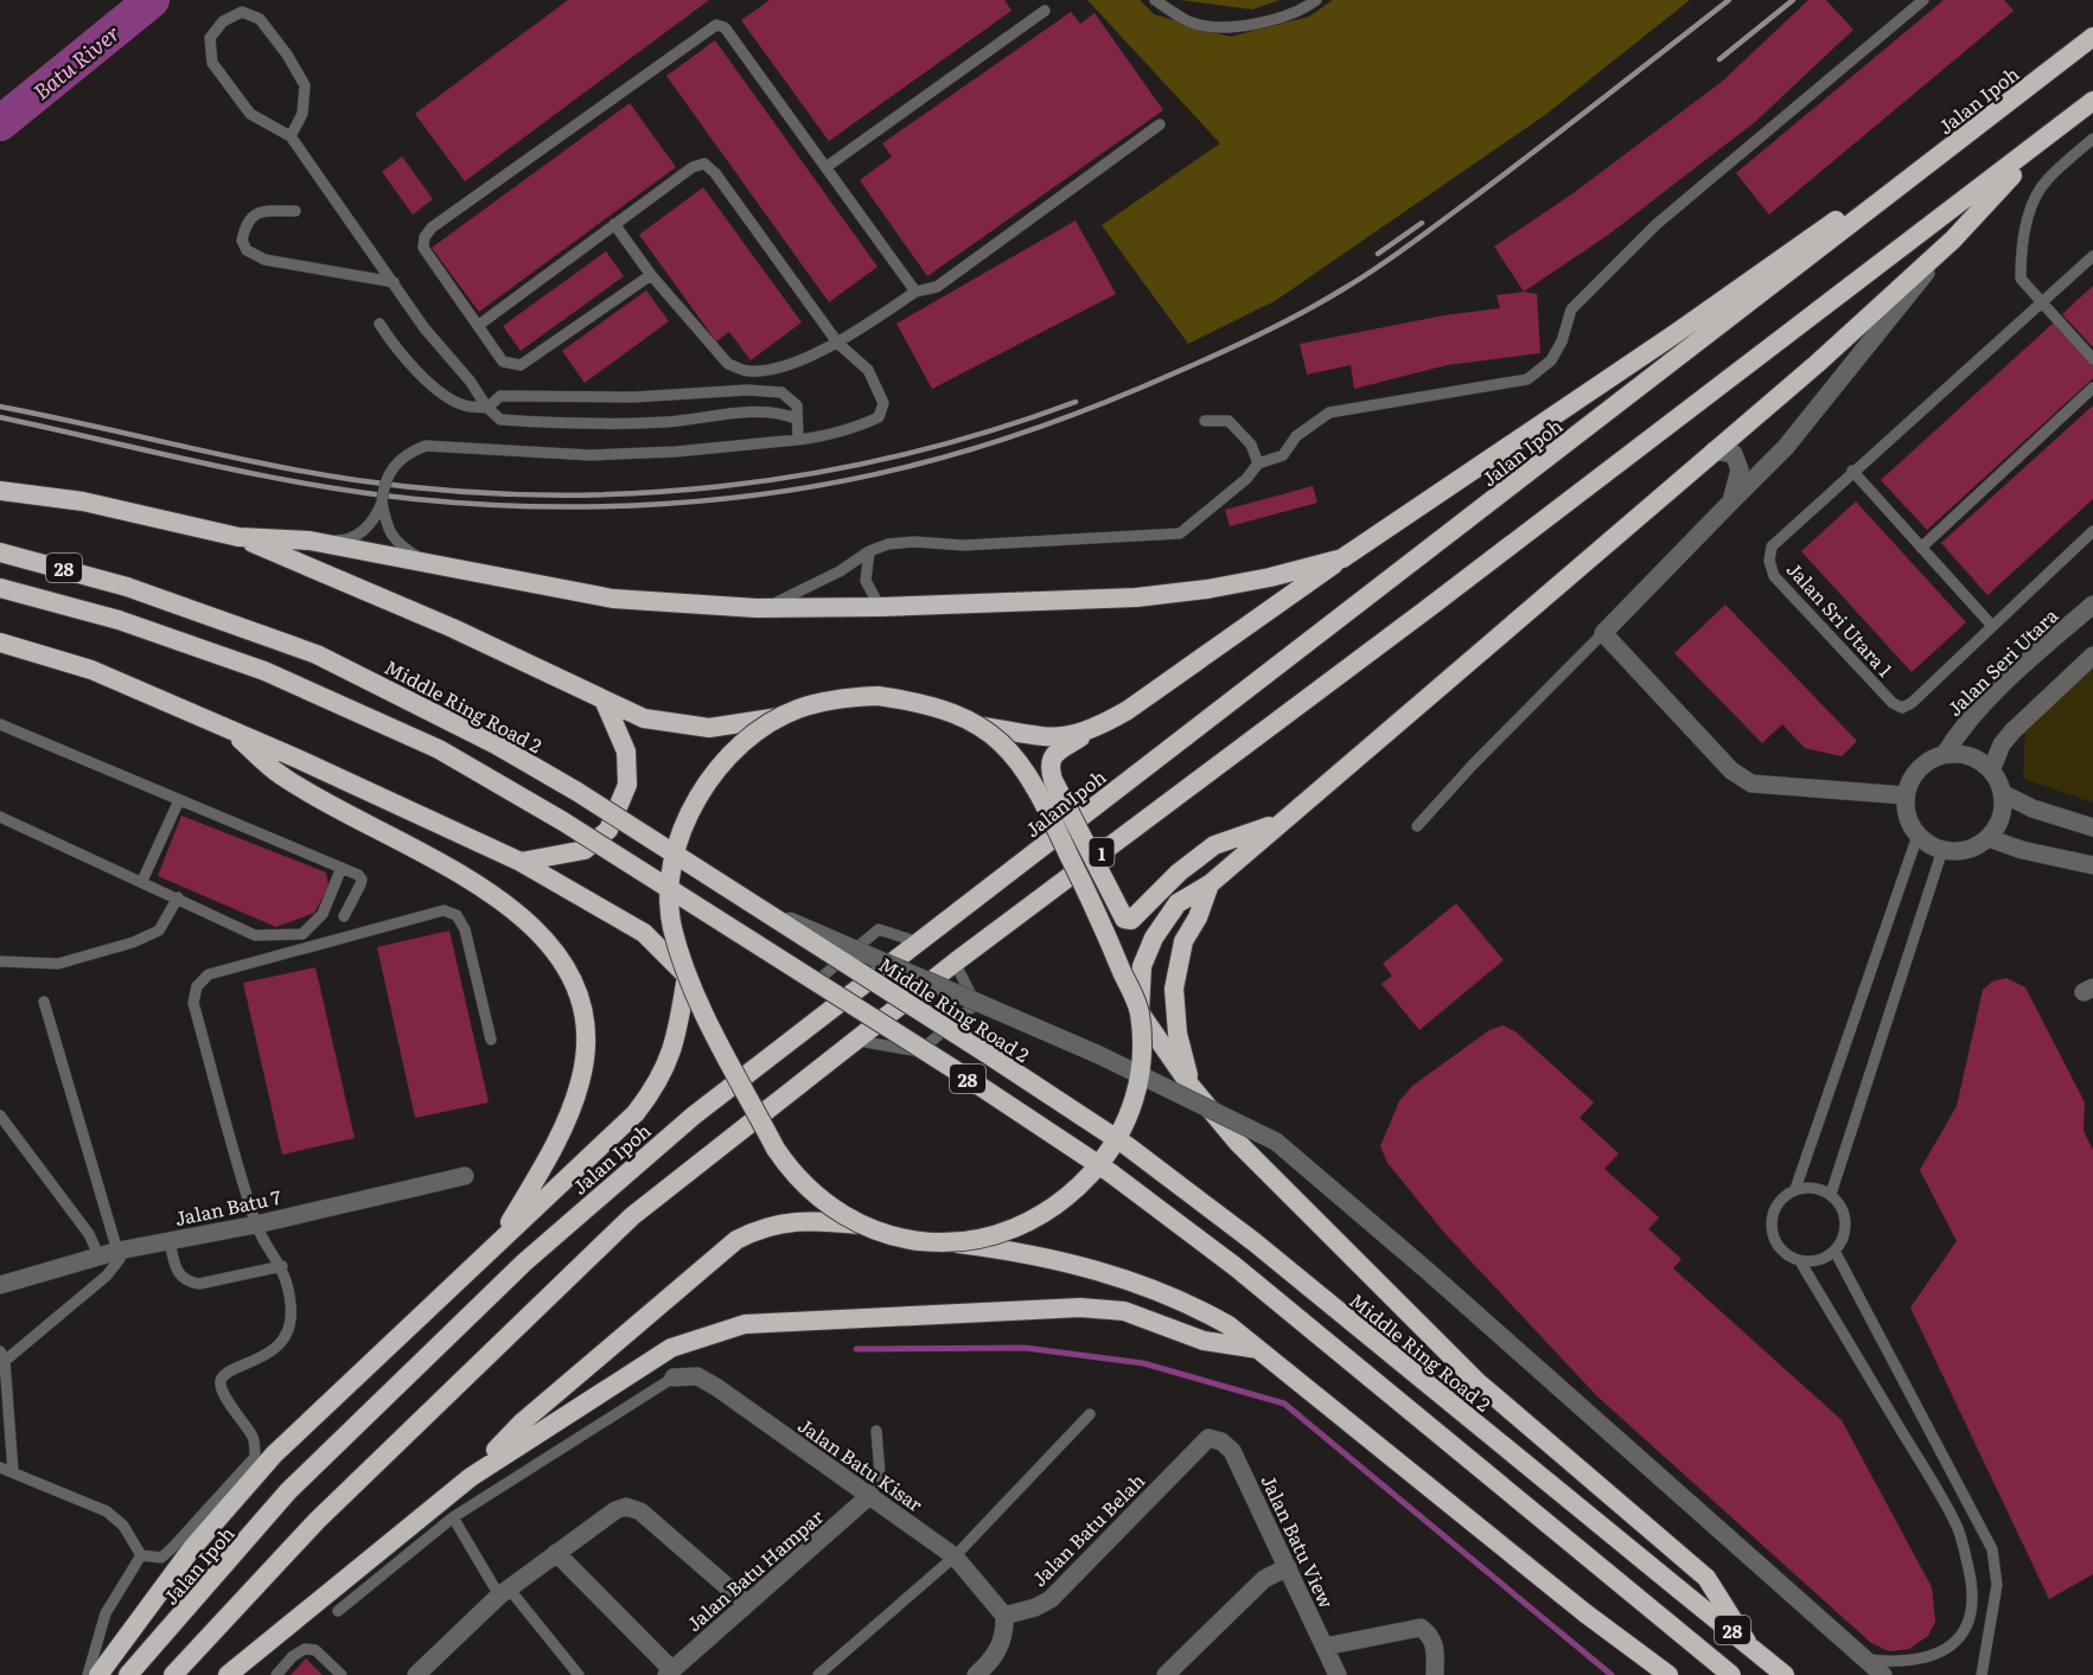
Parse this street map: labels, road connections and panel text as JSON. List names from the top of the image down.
{
  "streets": {
    "highway": [
      "Jalan Ipoh",
      "28",
      "Middle Ring Road 2",
      "1"
    ],
    "street": [
      "Jalan Seri Utara",
      "Jalan Batu 7",
      "Jalan Batu Kisar",
      "Jalan Batu Belah",
      "Jalan Batu View",
      "Jalan Batu Hampar"
    ],
    "lane": ["Jalan Sri Utara 1"]
  },
  "crossings": [
    ["Jalan Batu Kisar", "Jalan Batu Belah"],
    ["Jalan Batu Kisar", "Jalan Batu Hampar"],
    ["Jalan Batu Belah", "Jalan Batu View"]
  ],
  "water": ["Batu River"]
}
